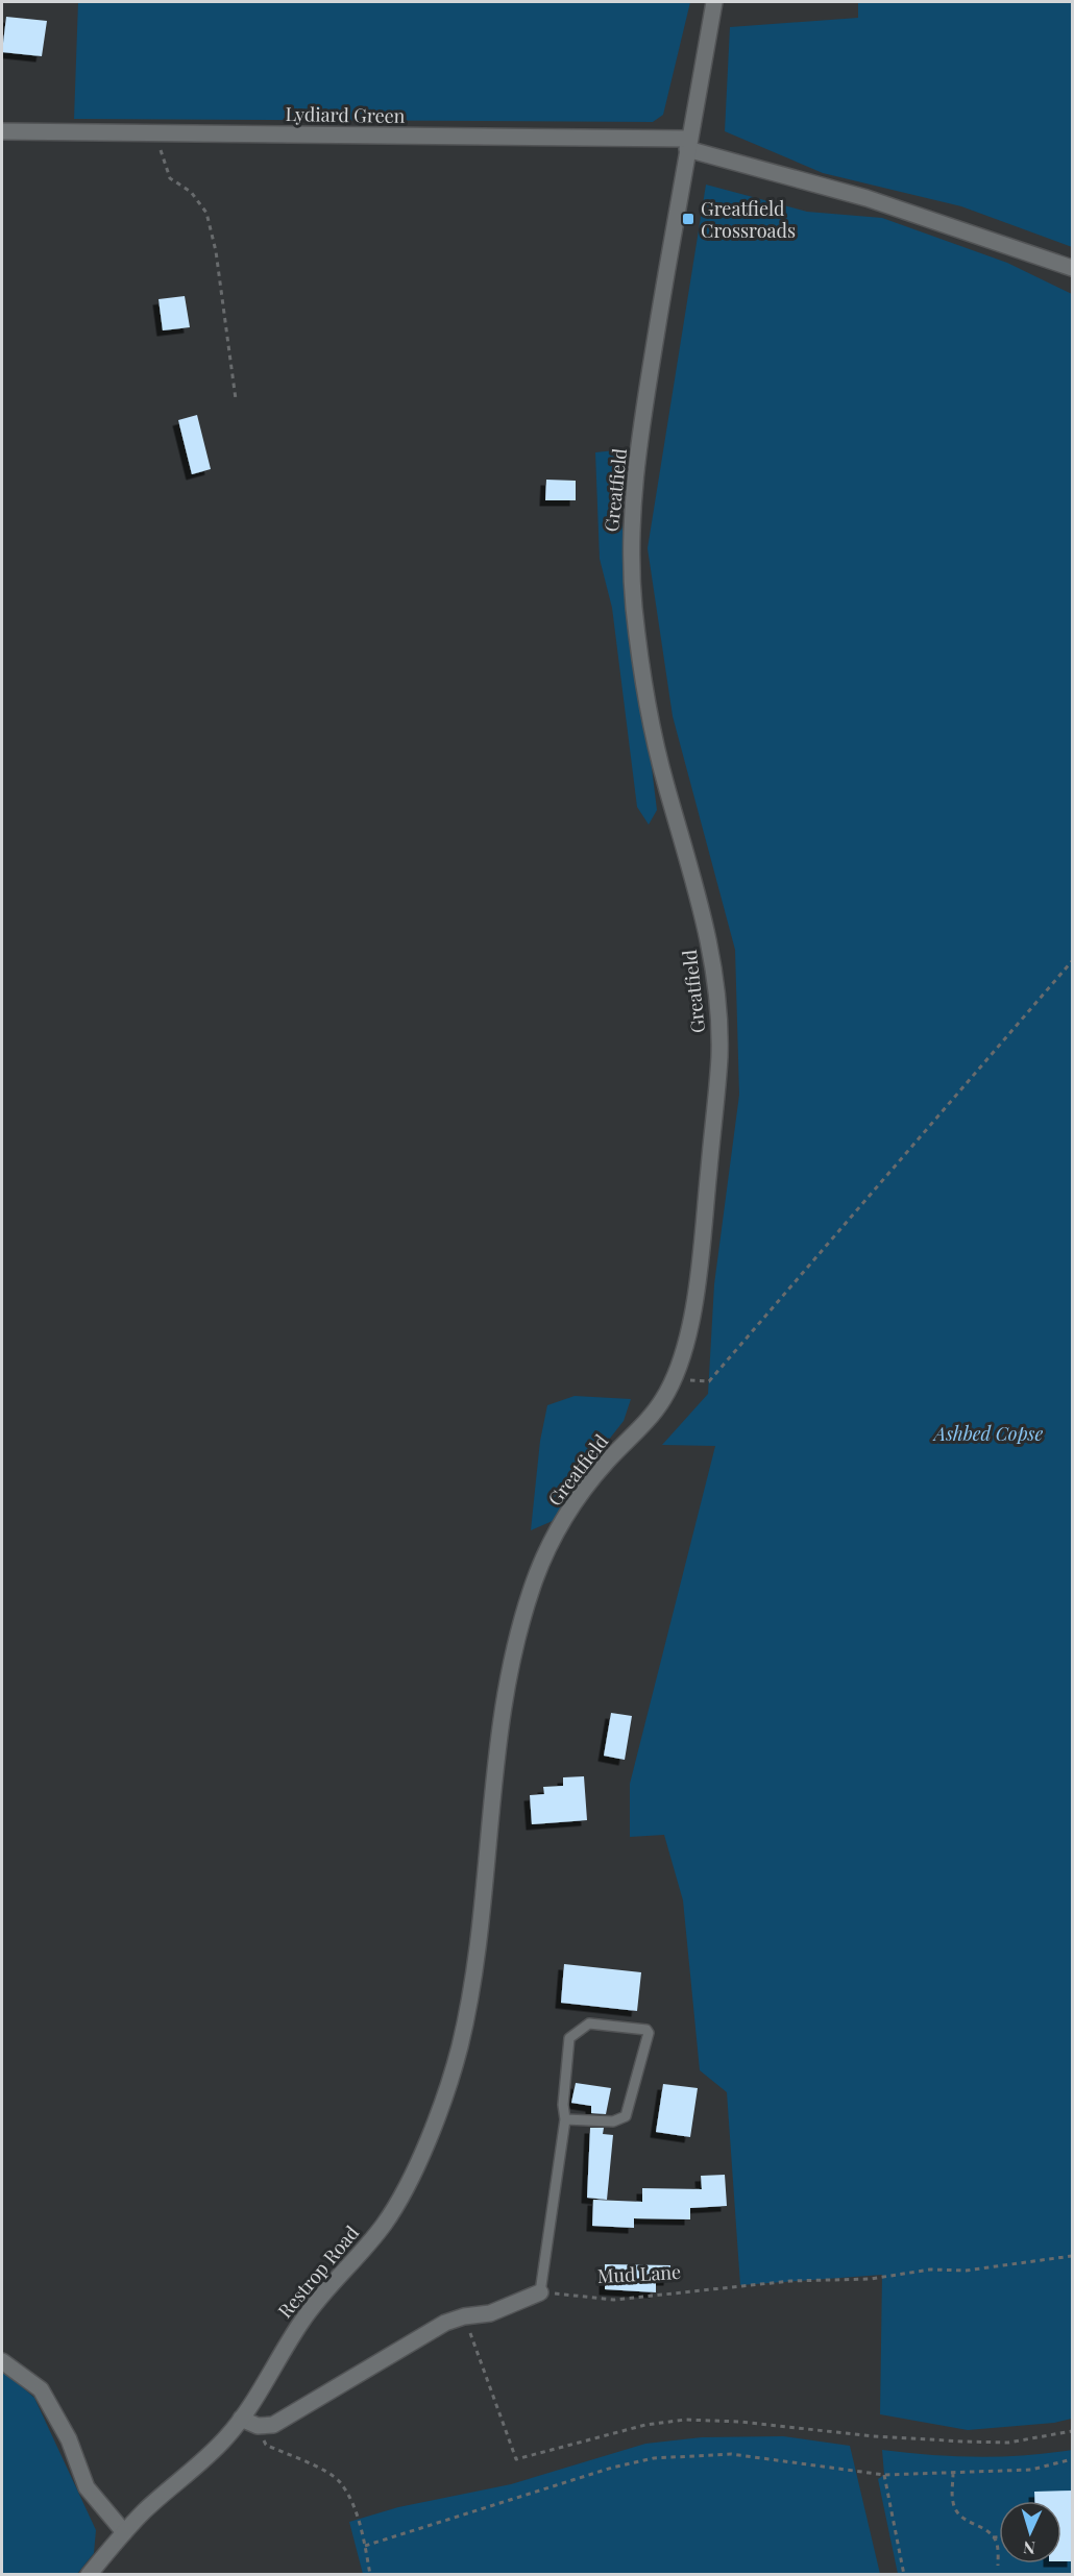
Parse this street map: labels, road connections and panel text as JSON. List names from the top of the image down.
{
  "streets": {
    "street": ["Lydiard Green", "Greatfield", "Restrop Road"],
    "path": ["Mud Lane"]
  },
  "crossings": [
    ["Lydiard Green", "Greatfield"],
    ["Greatfield", "Restrop Road"]
  ],
  "parks": ["Ashbed Copse"],
  "places": {
    "transit": ["Greatfield Crossroads"]
  },
  "north": "bottom"
}
